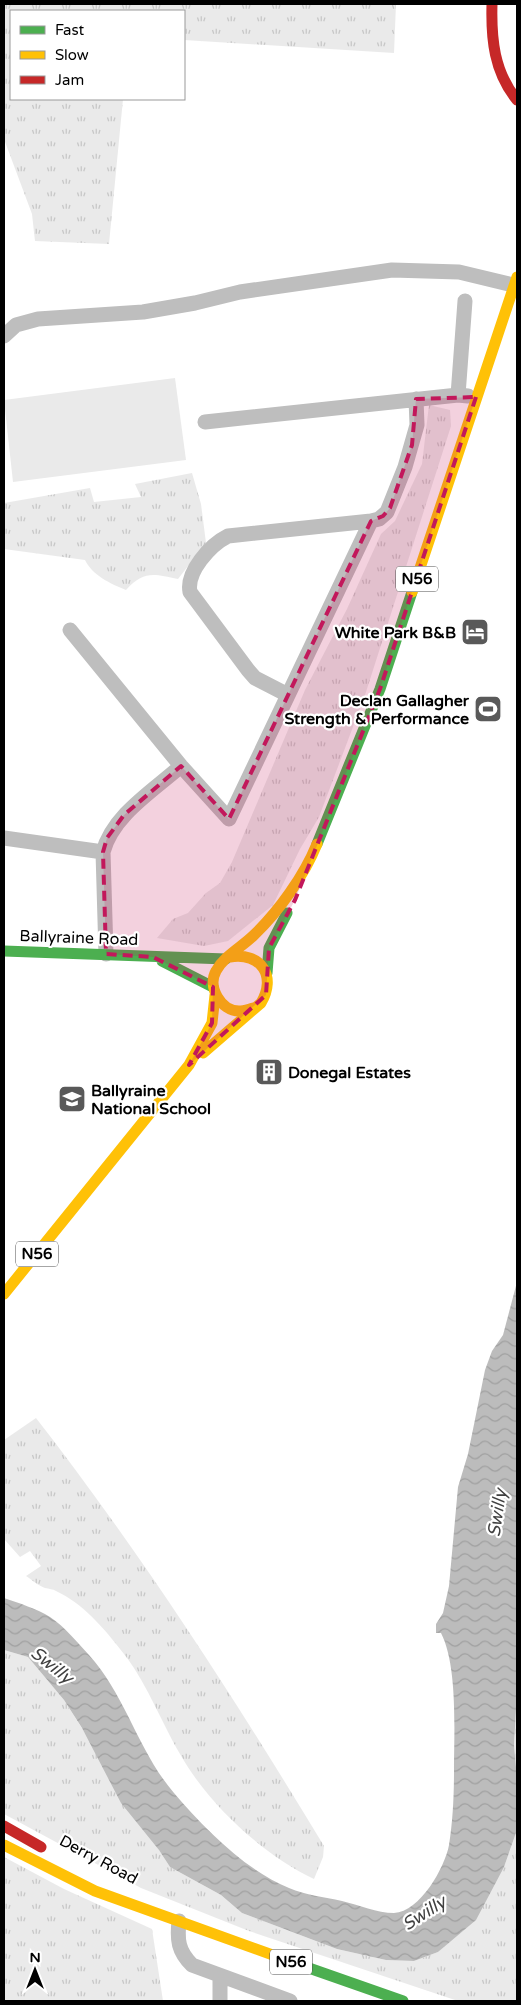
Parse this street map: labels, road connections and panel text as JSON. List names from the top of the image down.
{
  "streets": {
    "main road": ["N56", "Ballyraine Road", "Derry Road"]
  },
  "crossings": [
    ["N56", "Ballyraine Road"]
  ],
  "water": ["Swilly"],
  "places": {
    "hotel": ["White Park B&B"],
    "sports": ["Declan Gallagher Strength & Performance"],
    "building": ["Donegal Estates"],
    "school or university": ["Ballyraine National School"]
  },
  "legend": ["Fast", "Slow", "Jam"],
  "north": "top"
}
